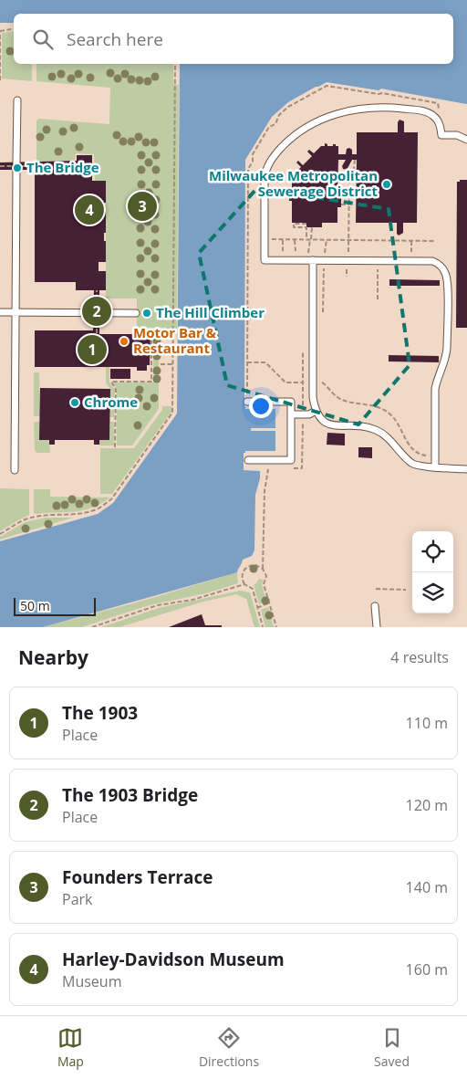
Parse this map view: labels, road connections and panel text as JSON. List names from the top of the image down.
{
  "places": [
    "The Bridge",
    "Milwaukee Metropolitan Sewerage District",
    "The Hill Climber",
    "Motor Bar & Restaurant",
    "Chrome"
  ],
  "scale_bar": "50 m",
  "page": {
    "search": "Search here",
    "pins": [
      "3",
      "4",
      "2",
      "1"
    ],
    "scale": "50 m",
    "heading": ["Nearby", "4 results"],
    "list": [
      {
        "mark": "1",
        "name": "The 1903",
        "note": "Place",
        "value": "110 m"
      },
      {
        "mark": "2",
        "name": "The 1903 Bridge",
        "note": "Place",
        "value": "120 m"
      },
      {
        "mark": "3",
        "name": "Founders Terrace",
        "note": "Park",
        "value": "140 m"
      },
      {
        "mark": "4",
        "name": "Harley-Davidson Museum",
        "note": "Museum",
        "value": "160 m"
      }
    ],
    "nav": ["Map", "Directions", "Saved"]
  }
}
